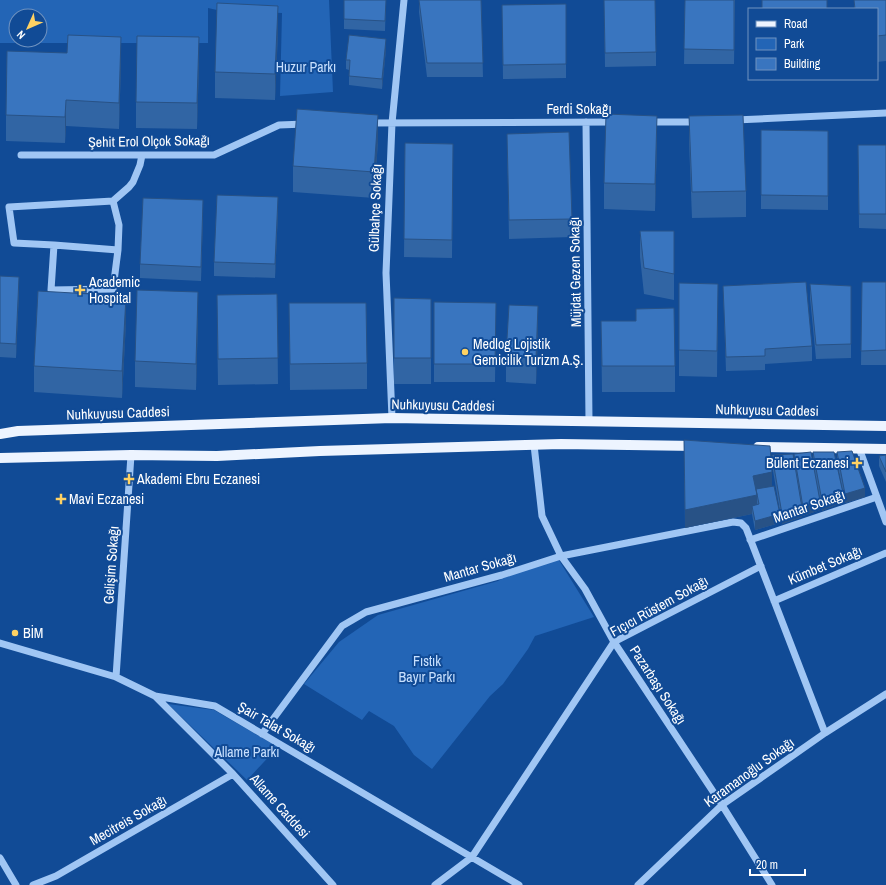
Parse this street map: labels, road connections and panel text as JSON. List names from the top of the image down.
{
  "streets": {
    "main road": ["Nuhkuyusu Caddesi"],
    "street": [
      "Ferdi Sokağı",
      "Şehit Erol Olçok Sokağı",
      "Gülbahçe Sokağı",
      "Müjdat Gezen Sokağı",
      "Mantar Sokağı",
      "Gelişim Sokağı",
      "Kümbet Sokağı",
      "Fıçıcı Rüstem Sokağı",
      "Pazarbaşı Sokağı",
      "Şair Talat Sokağı",
      "Karamanoğlu Sokağı",
      "Allame Caddesi",
      "Mecitreis Sokağı"
    ]
  },
  "crossings": [
    ["Ferdi Sokağı", "Gülbahçe Sokağı"],
    ["Ferdi Sokağı", "Müjdat Gezen Sokağı"],
    ["Gülbahçe Sokağı", "Nuhkuyusu Caddesi"],
    ["Müjdat Gezen Sokağı", "Nuhkuyusu Caddesi"],
    ["Mantar Sokağı", "Fıçıcı Rüstem Sokağı"],
    ["Mantar Sokağı", "Pazarbaşı Sokağı"],
    ["Mantar Sokağı", "Şair Talat Sokağı"],
    ["Gelişim Sokağı", "Şair Talat Sokağı"],
    ["Fıçıcı Rüstem Sokağı", "Pazarbaşı Sokağı"],
    ["Fıçıcı Rüstem Sokağı", "Şair Talat Sokağı"],
    ["Pazarbaşı Sokağı", "Karamanoğlu Sokağı"],
    ["Şair Talat Sokağı", "Allame Caddesi"],
    ["Allame Caddesi", "Mecitreis Sokağı"]
  ],
  "parks": ["Huzur Parkı", "Fıstık Bayır Parkı", "Allame Parkı"],
  "places": {
    "health": [
      "Academic Hospital",
      "Bülent Eczanesi",
      "Akademi Ebru Eczanesi",
      "Mavi Eczanesi"
    ],
    "other": ["Medlog Lojistik Gemicilik Turizm A.Ş.", "BİM"]
  },
  "legend": ["Road", "Park", "Building"],
  "scale_bar": "20 m",
  "north": "bottom left"
}
